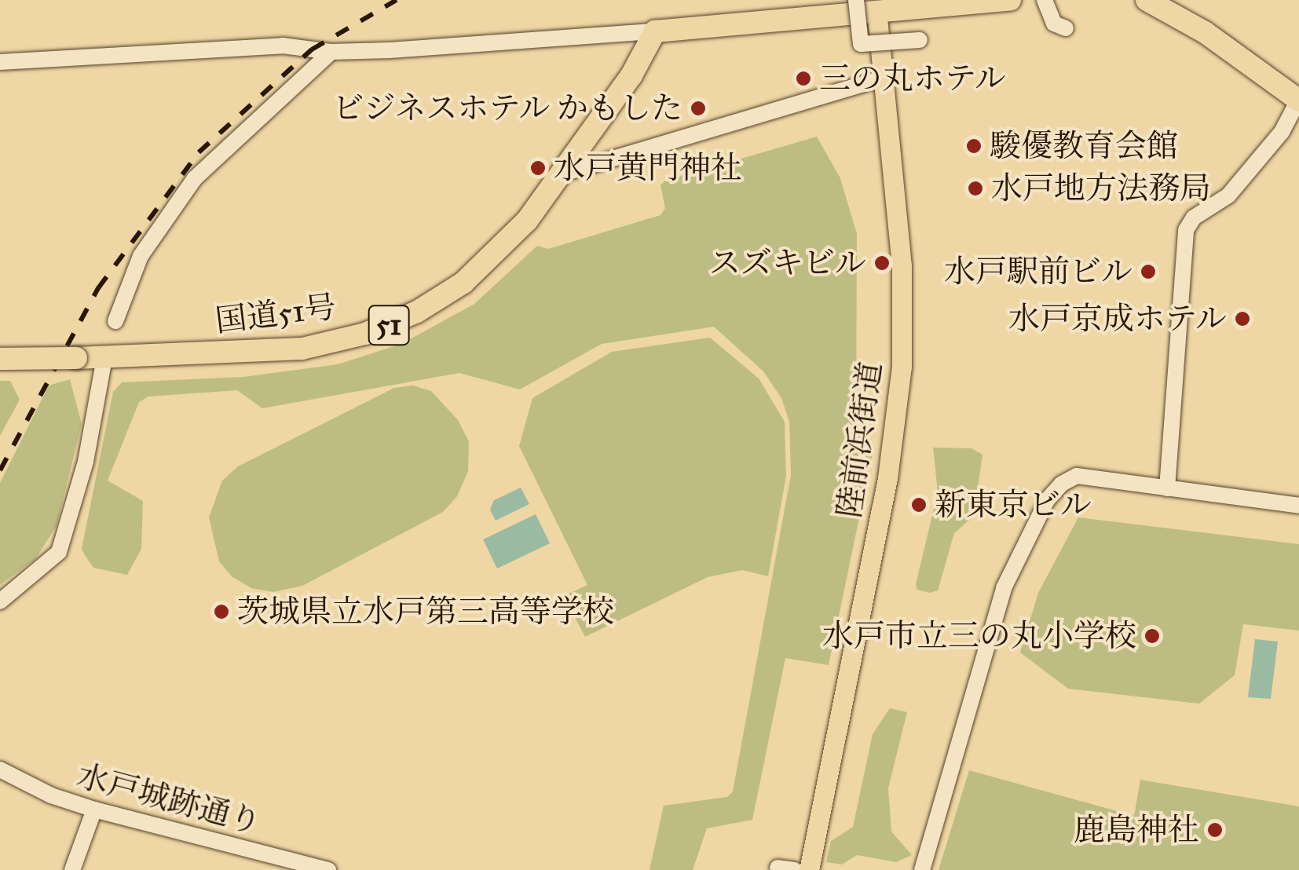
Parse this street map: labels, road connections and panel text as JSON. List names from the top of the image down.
{
  "streets": {
    "highway": ["国道51号", "51"],
    "main road": ["陸前浜街道"],
    "street": ["水戸城跡通り"]
  },
  "places": [
    "三の丸ホテル",
    "ビジネスホテル かもした",
    "駿優教育会館",
    "水戸黄門神社",
    "水戸地方法務局",
    "スズキビル",
    "水戸駅前ビル",
    "水戸京成ホテル",
    "新東京ビル",
    "茨城県立水戸第三高等学校",
    "水戸市立三の丸小学校",
    "鹿島神社"
  ]
}
